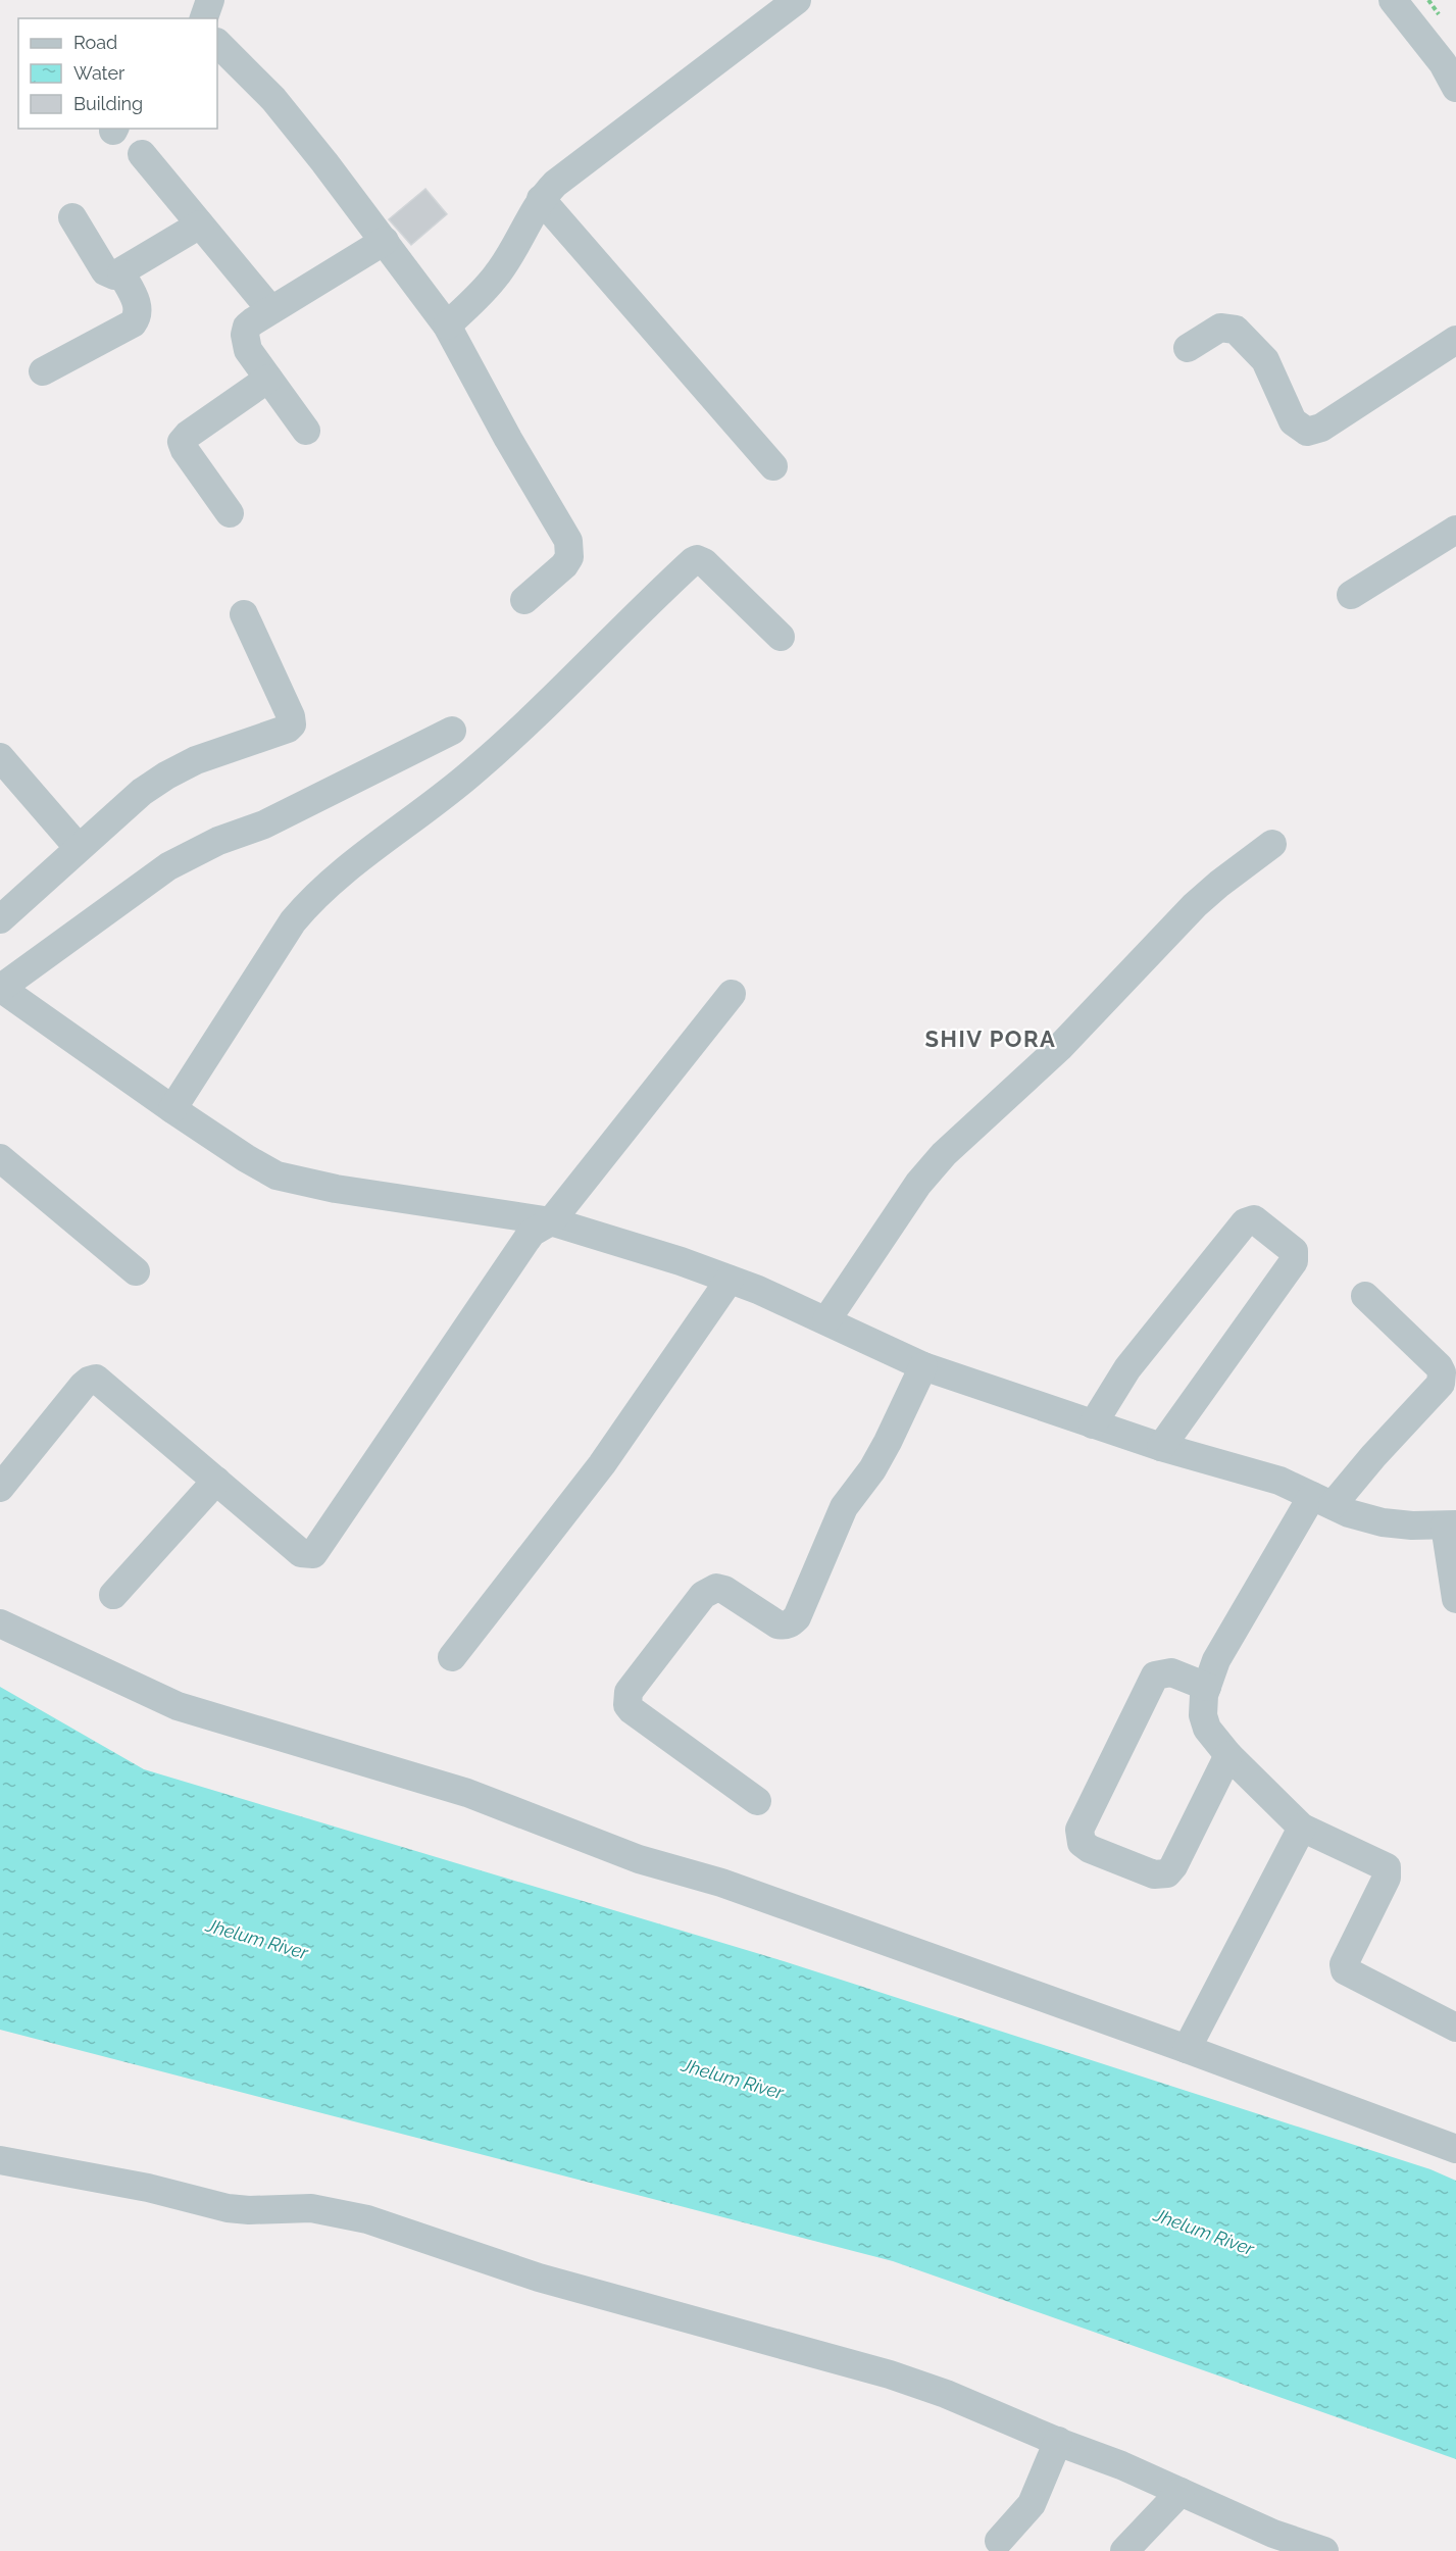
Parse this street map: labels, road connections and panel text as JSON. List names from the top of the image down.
{
  "districts": ["SHIV PORA"],
  "water": ["Jhelum River"],
  "legend": ["Road", "Water", "Building"]
}
